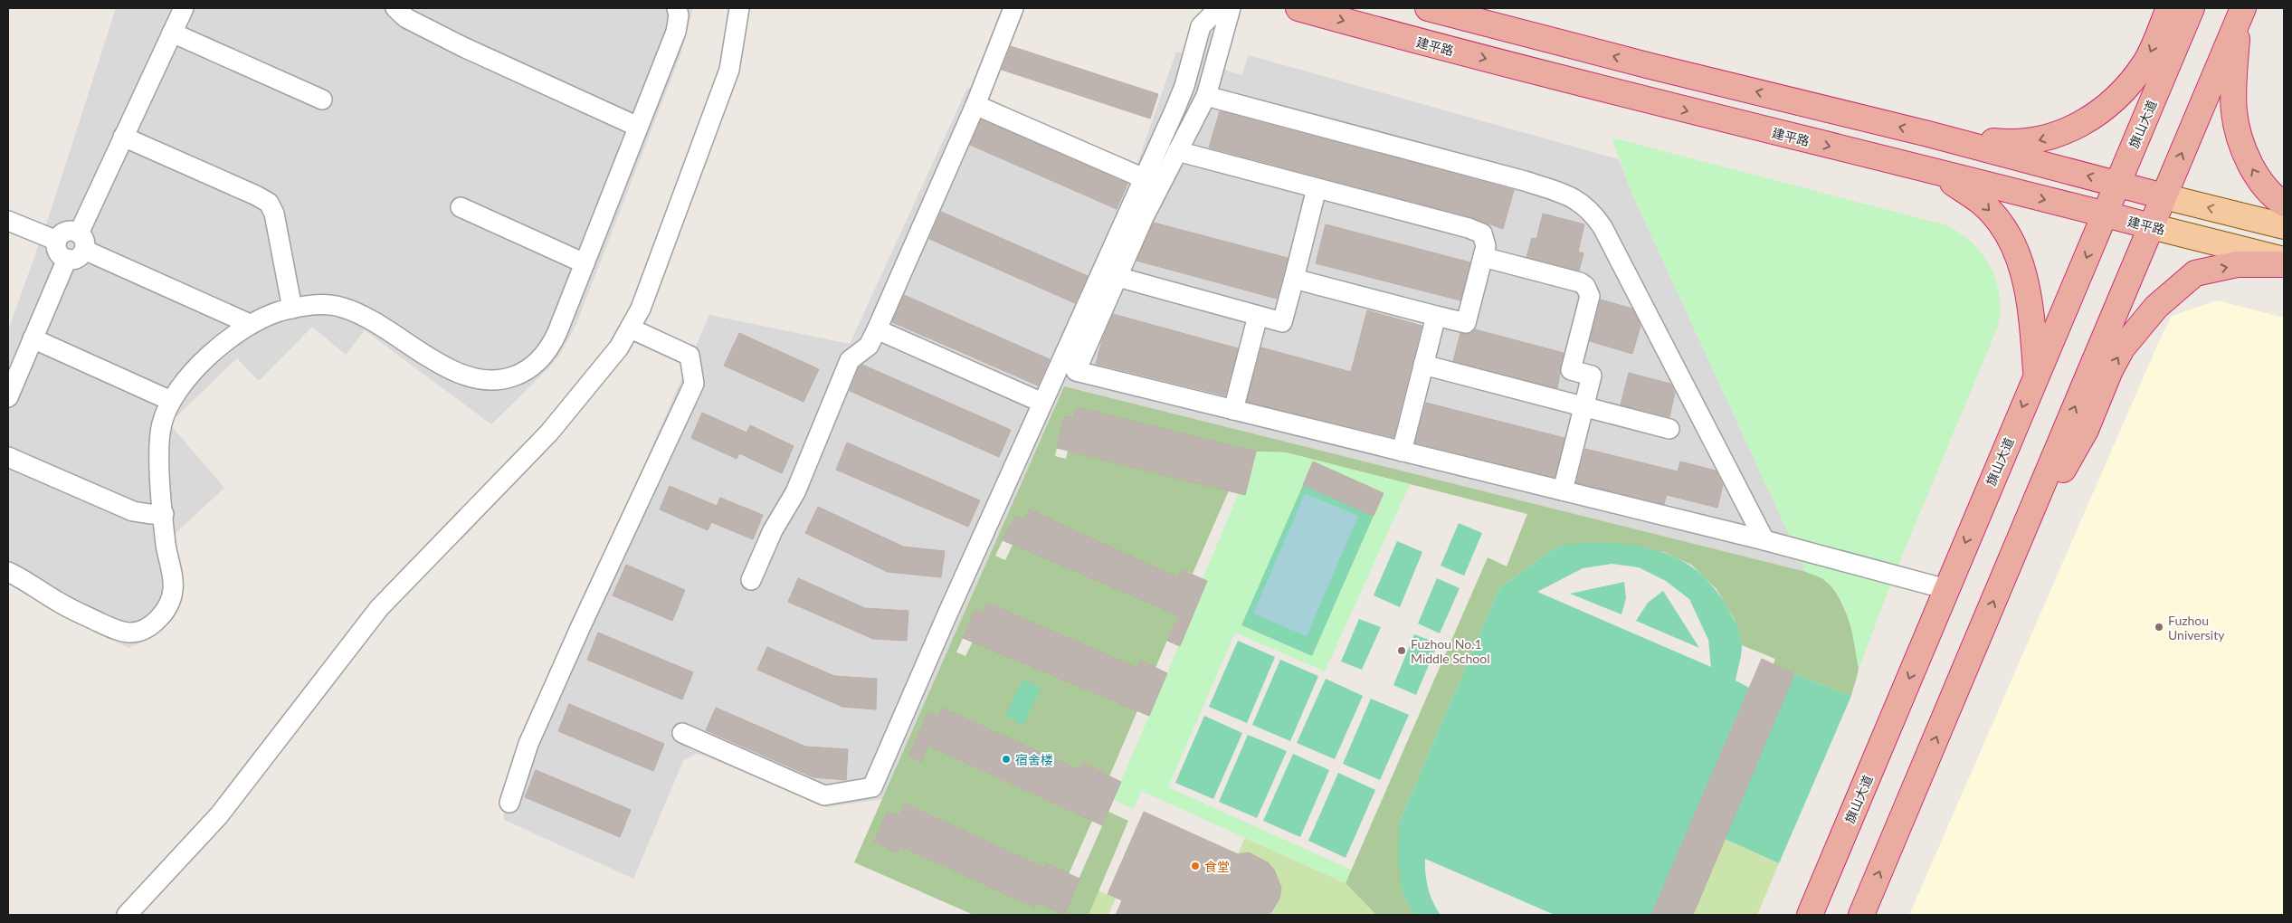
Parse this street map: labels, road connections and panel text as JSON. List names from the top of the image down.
{
  "streets": {
    "highway": ["建平路", "旗山大道"]
  },
  "crossings": [
    ["建平路", "旗山大道"]
  ],
  "places": [
    "Fuzhou University",
    "Fuzhou No.1 Middle School",
    "宿舍楼",
    "食堂"
  ]
}
